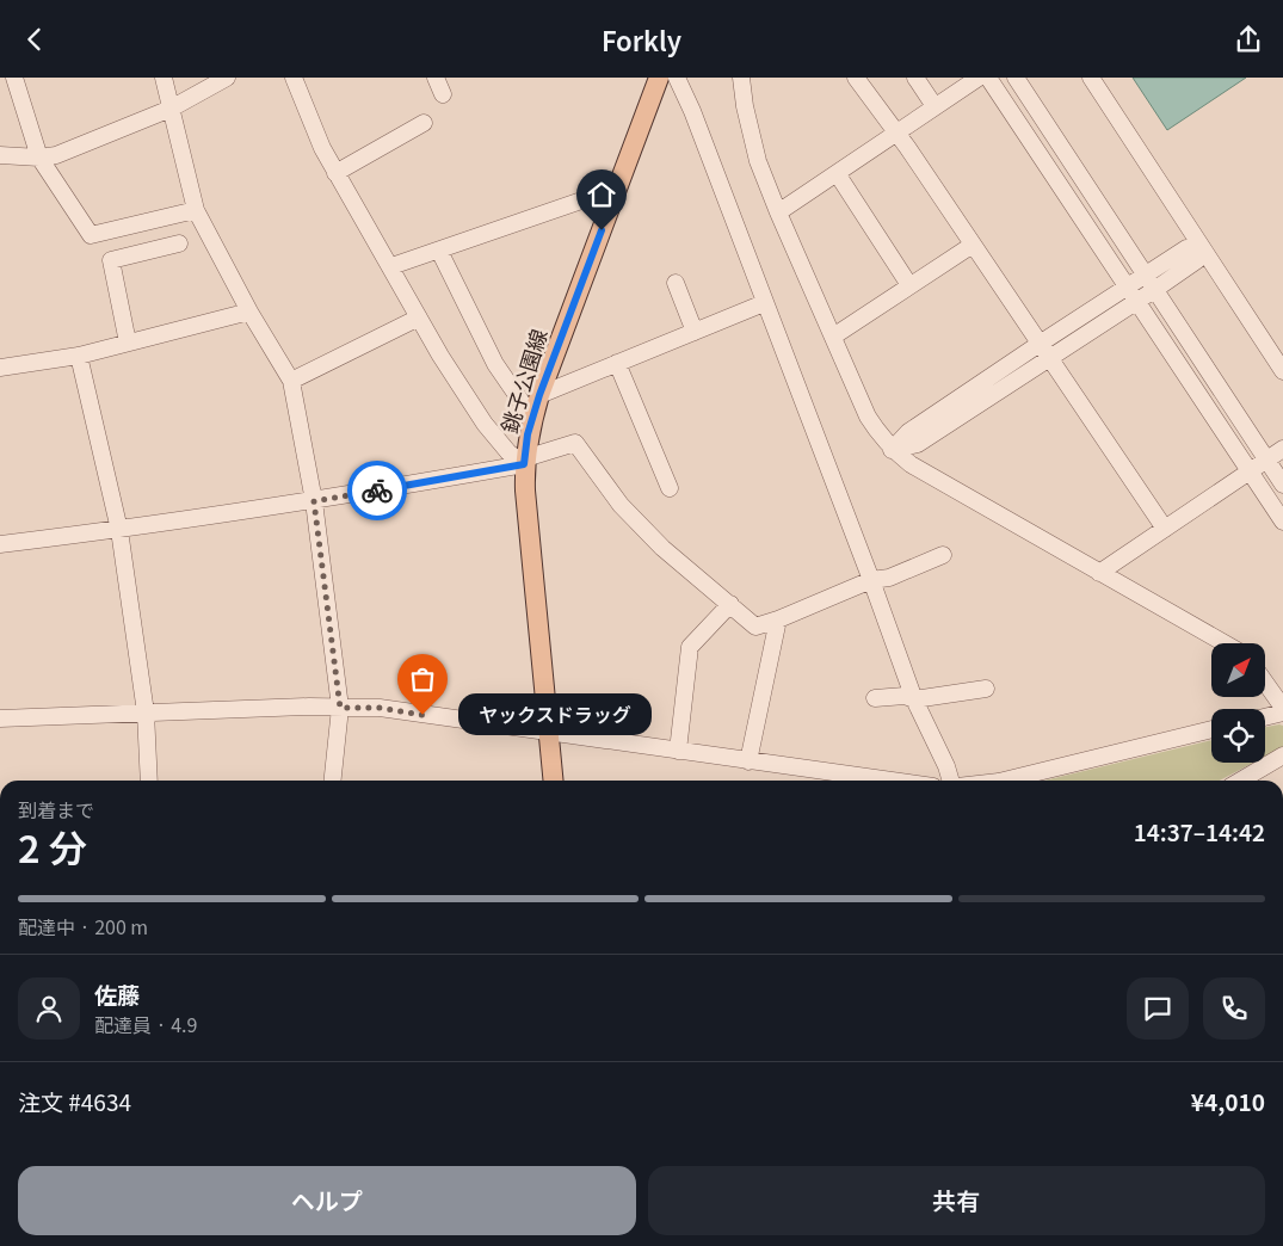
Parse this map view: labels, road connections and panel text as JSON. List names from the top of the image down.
{
  "streets": {
    "main road": ["銚子公園線"]
  },
  "places": ["ヤックスドラッグ"],
  "north": "top right",
  "page": {
    "header": "Forkly",
    "bubble": "ヤックスドラッグ",
    "heading": ["2 分", "到着まで", "14:37–14:42"],
    "panel": [
      "佐藤",
      "配達員 · 4.9",
      "注文 #4634",
      "¥4,010"
    ],
    "bar": "配達中 · 200 m",
    "buttons": ["ヘルプ", "共有"]
  }
}
